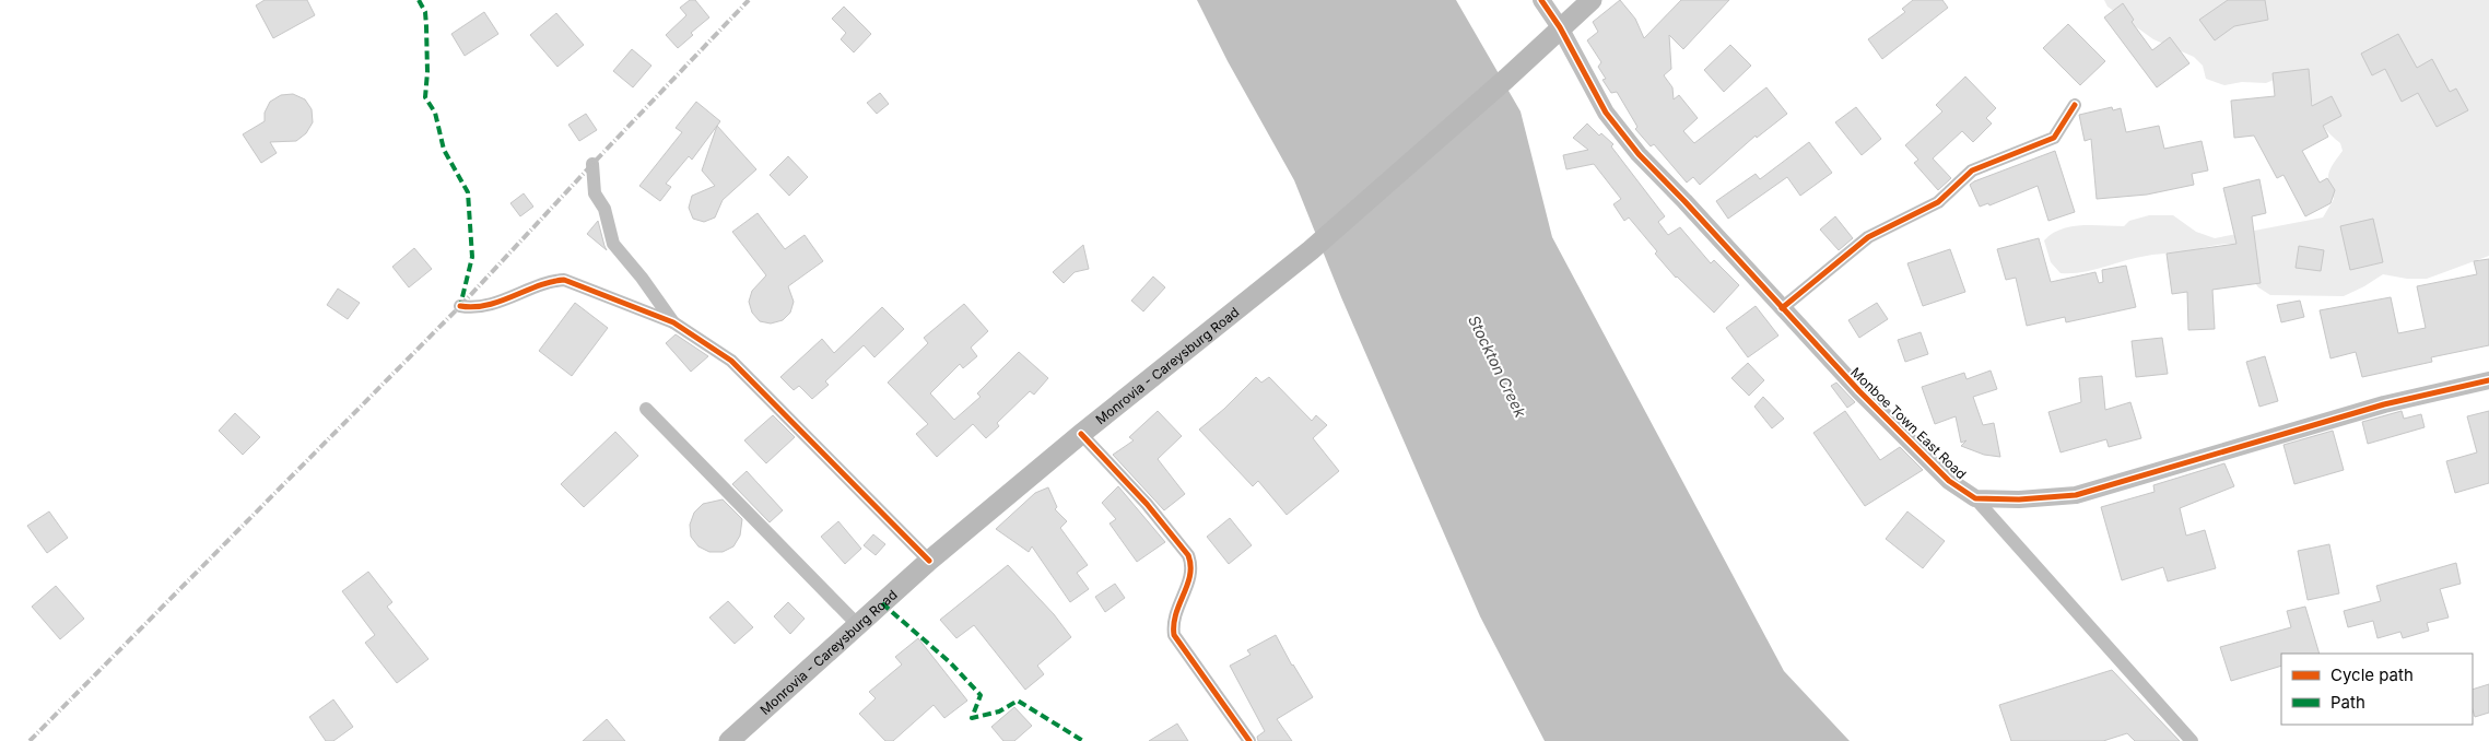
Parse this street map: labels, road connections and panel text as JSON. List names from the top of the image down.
{
  "streets": {
    "main road": ["Monrovia - Careysburg Road"],
    "street": ["Monboe Town East Road"]
  },
  "crossings": [
    ["Monrovia - Careysburg Road", "Monboe Town East Road"]
  ],
  "water": ["Stockton Creek"],
  "legend": ["Cycle path", "Path"]
}
